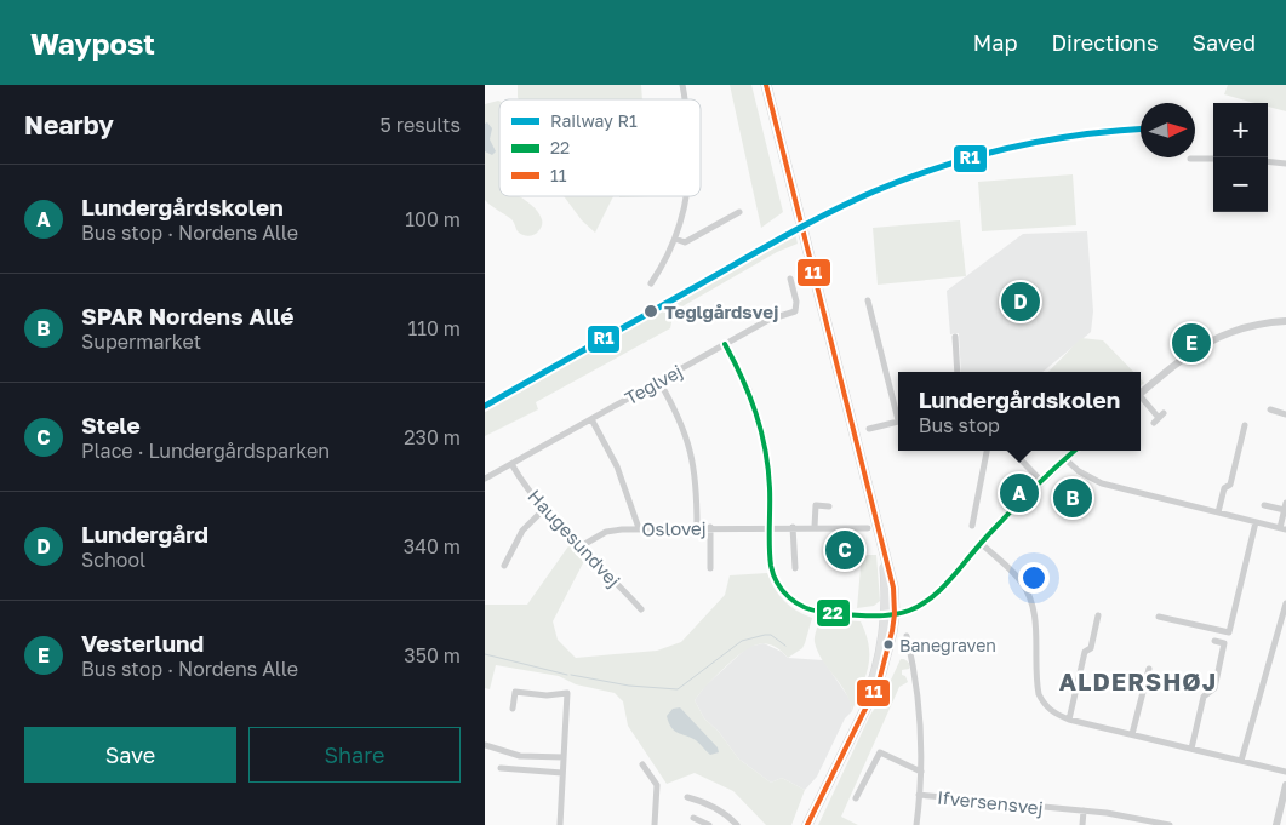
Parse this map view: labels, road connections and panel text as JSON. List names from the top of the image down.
{
  "streets": {
    "street": [
      "Teglvej",
      "Oslovej",
      "Haugesundvej",
      "Ifversensvej"
    ]
  },
  "crossings": [
    ["Teglvej", "Haugesundvej"],
    ["Oslovej", "Haugesundvej"]
  ],
  "districts": ["ALDERSHØJ"],
  "places": ["Teglgårdsvej", "Banegraven"],
  "lines": ["transit line 11", "rail line R1", "transit line 22"],
  "legend": ["Railway R1", "22", "11"],
  "north": "right",
  "page": {
    "header": "Waypost",
    "nav": ["Map", "Directions", "Saved"],
    "heading": ["Nearby", "5 results"],
    "map_buttons": ["+", "−"],
    "list": [
      {
        "mark": "A",
        "name": "Lundergårdskolen",
        "note": "Bus stop · Nordens Alle",
        "value": "100 m"
      },
      {
        "mark": "B",
        "name": "SPAR Nordens Allé",
        "note": "Supermarket",
        "value": "110 m"
      },
      {
        "mark": "C",
        "name": "Stele",
        "note": "Place · Lundergårdsparken",
        "value": "230 m"
      },
      {
        "mark": "D",
        "name": "Lundergård",
        "note": "School",
        "value": "340 m"
      },
      {
        "mark": "E",
        "name": "Vesterlund",
        "note": "Bus stop · Nordens Alle",
        "value": "350 m"
      }
    ],
    "pins": [
      "D",
      "E",
      "A",
      "B",
      "C"
    ],
    "popup": ["Lundergårdskolen", "Bus stop"],
    "buttons": ["Save", "Share"]
  }
}
